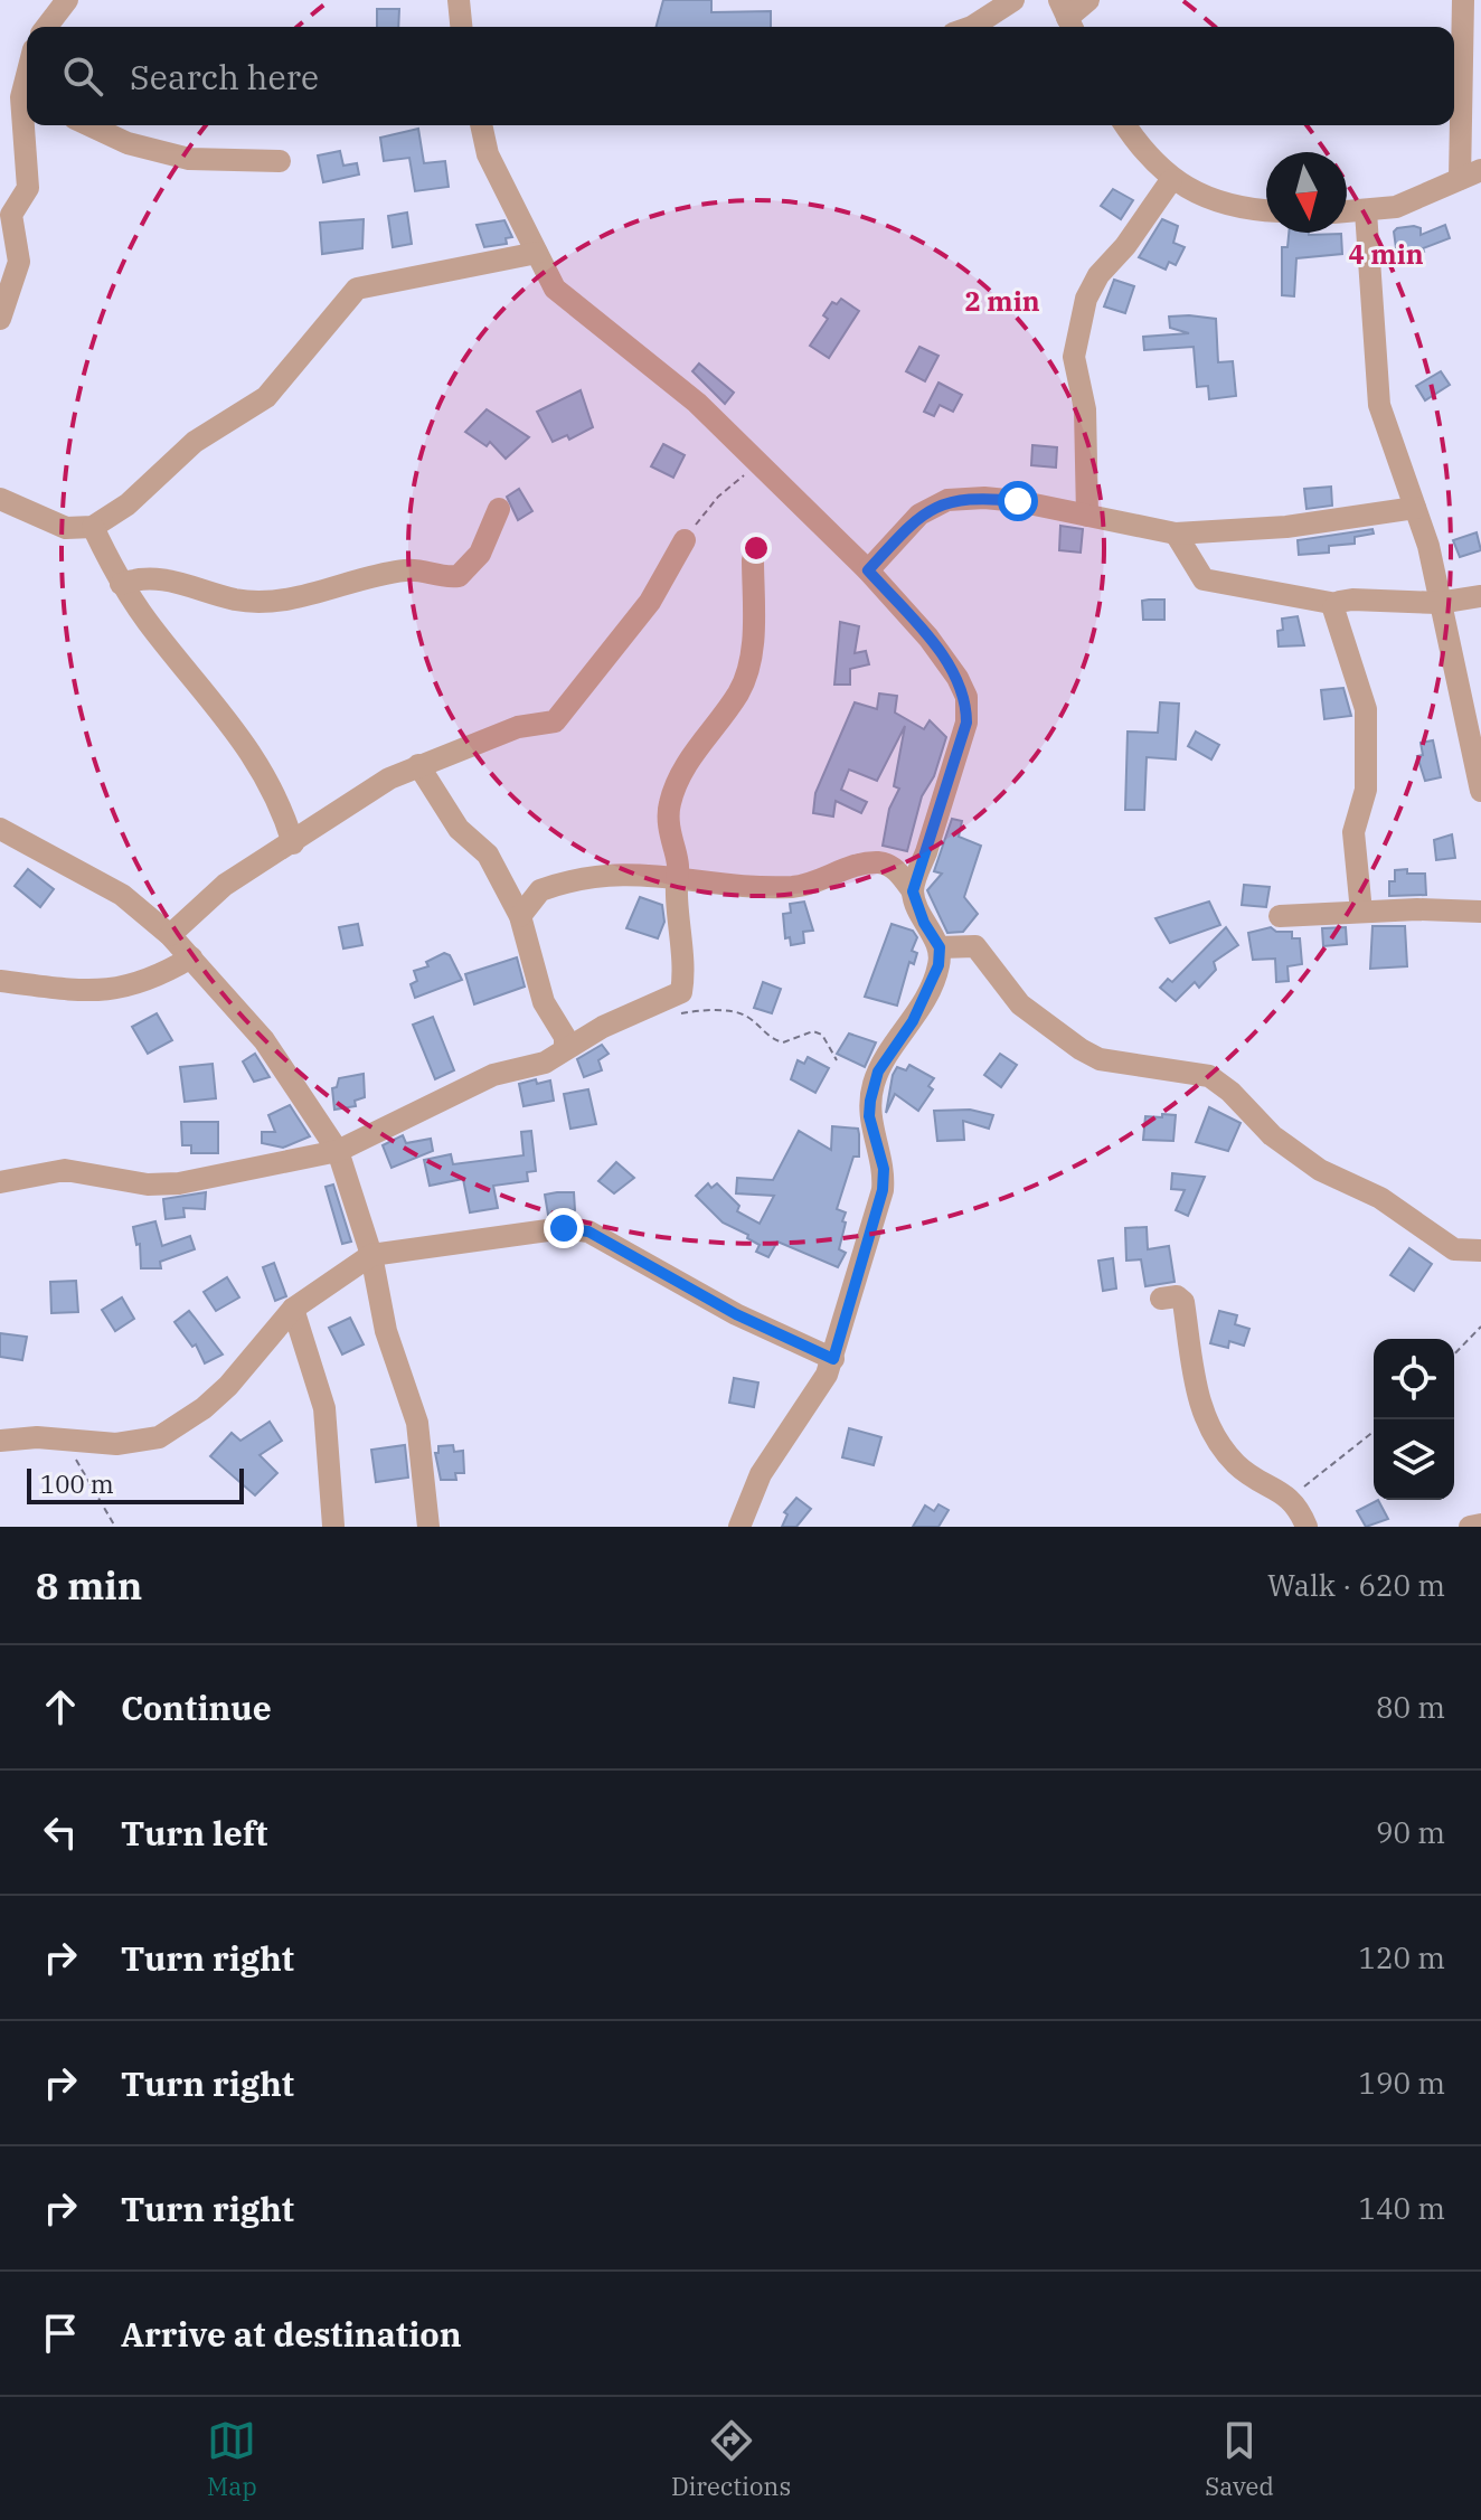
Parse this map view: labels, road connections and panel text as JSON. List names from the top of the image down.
{
  "scale_bar": "100 m",
  "north": "bottom",
  "page": {
    "search": "Search here",
    "scale": "100 m",
    "heading": ["8 min", "Walk · 620 m"],
    "list": [
      ["Continue", "80 m"],
      ["Turn left", "90 m"],
      ["Turn right", "120 m"],
      ["Turn right", "190 m"],
      ["Turn right", "140 m"],
      "Arrive at destination"
    ],
    "nav": ["Map", "Directions", "Saved"]
  },
  "rings": ["4 min", "2 min"]
}
